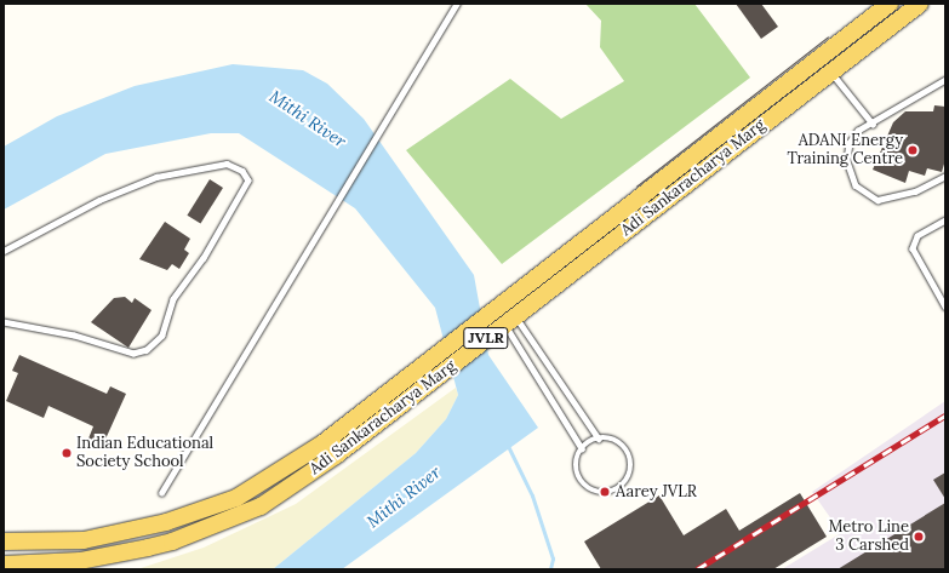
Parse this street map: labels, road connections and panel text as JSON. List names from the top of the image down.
{
  "streets": {
    "main road": ["Adi Sankaracharya Marg", "JVLR"]
  },
  "water": ["Mithi River"],
  "places": [
    "ADANI Energy Training Centre",
    "Indian Educational Society School",
    "Aarey JVLR",
    "Metro Line 3 Carshed"
  ]
}
